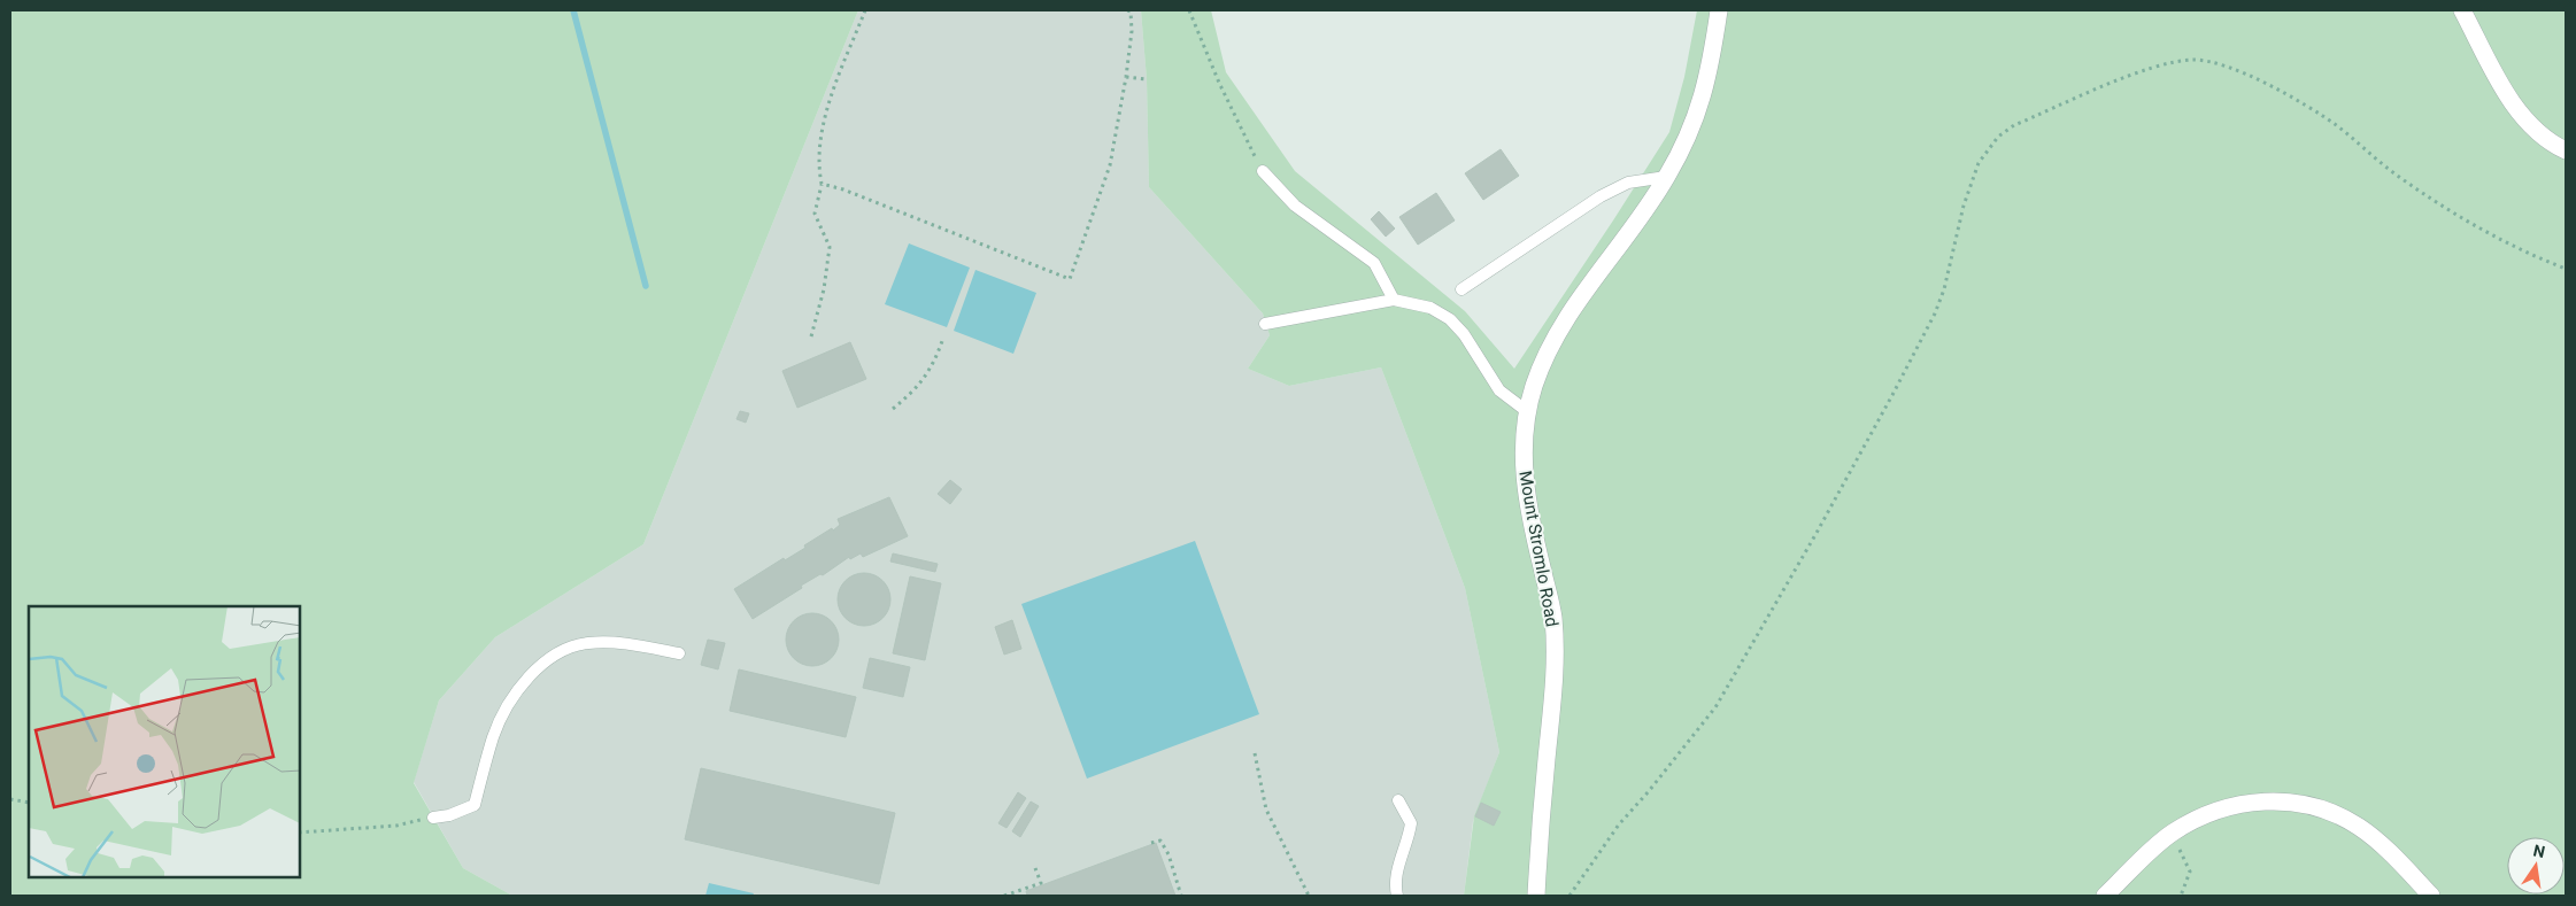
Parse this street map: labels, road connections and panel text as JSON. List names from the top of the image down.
{
  "streets": {
    "street": ["Mount Stromlo Road"]
  },
  "north": "top"
}
